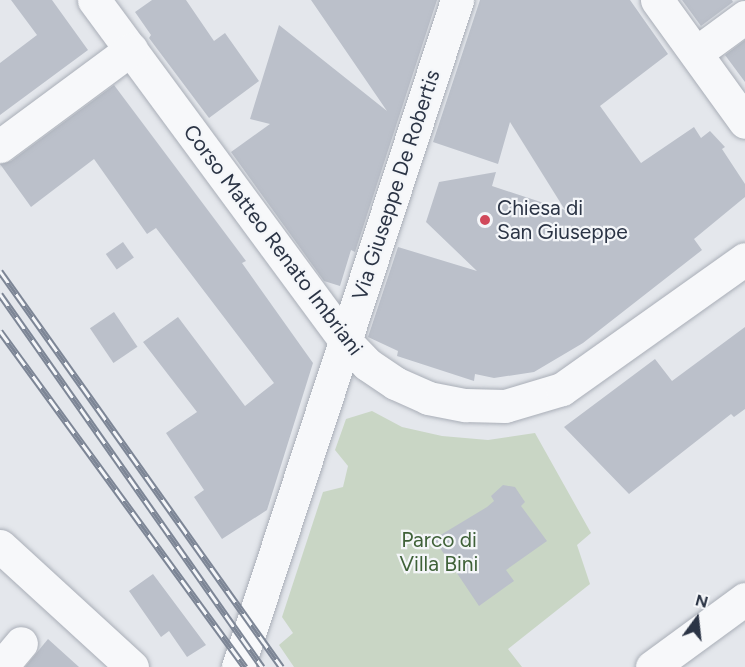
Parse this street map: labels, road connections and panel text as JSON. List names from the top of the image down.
{
  "streets": {
    "street": ["Via Giuseppe De Robertis", "Corso Matteo Renato Imbriani"]
  },
  "crossings": [
    ["Via Giuseppe De Robertis", "Corso Matteo Renato Imbriani"]
  ],
  "parks": ["Parco di Villa Bini"],
  "places": ["Chiesa di San Giuseppe"],
  "north": "top"
}
